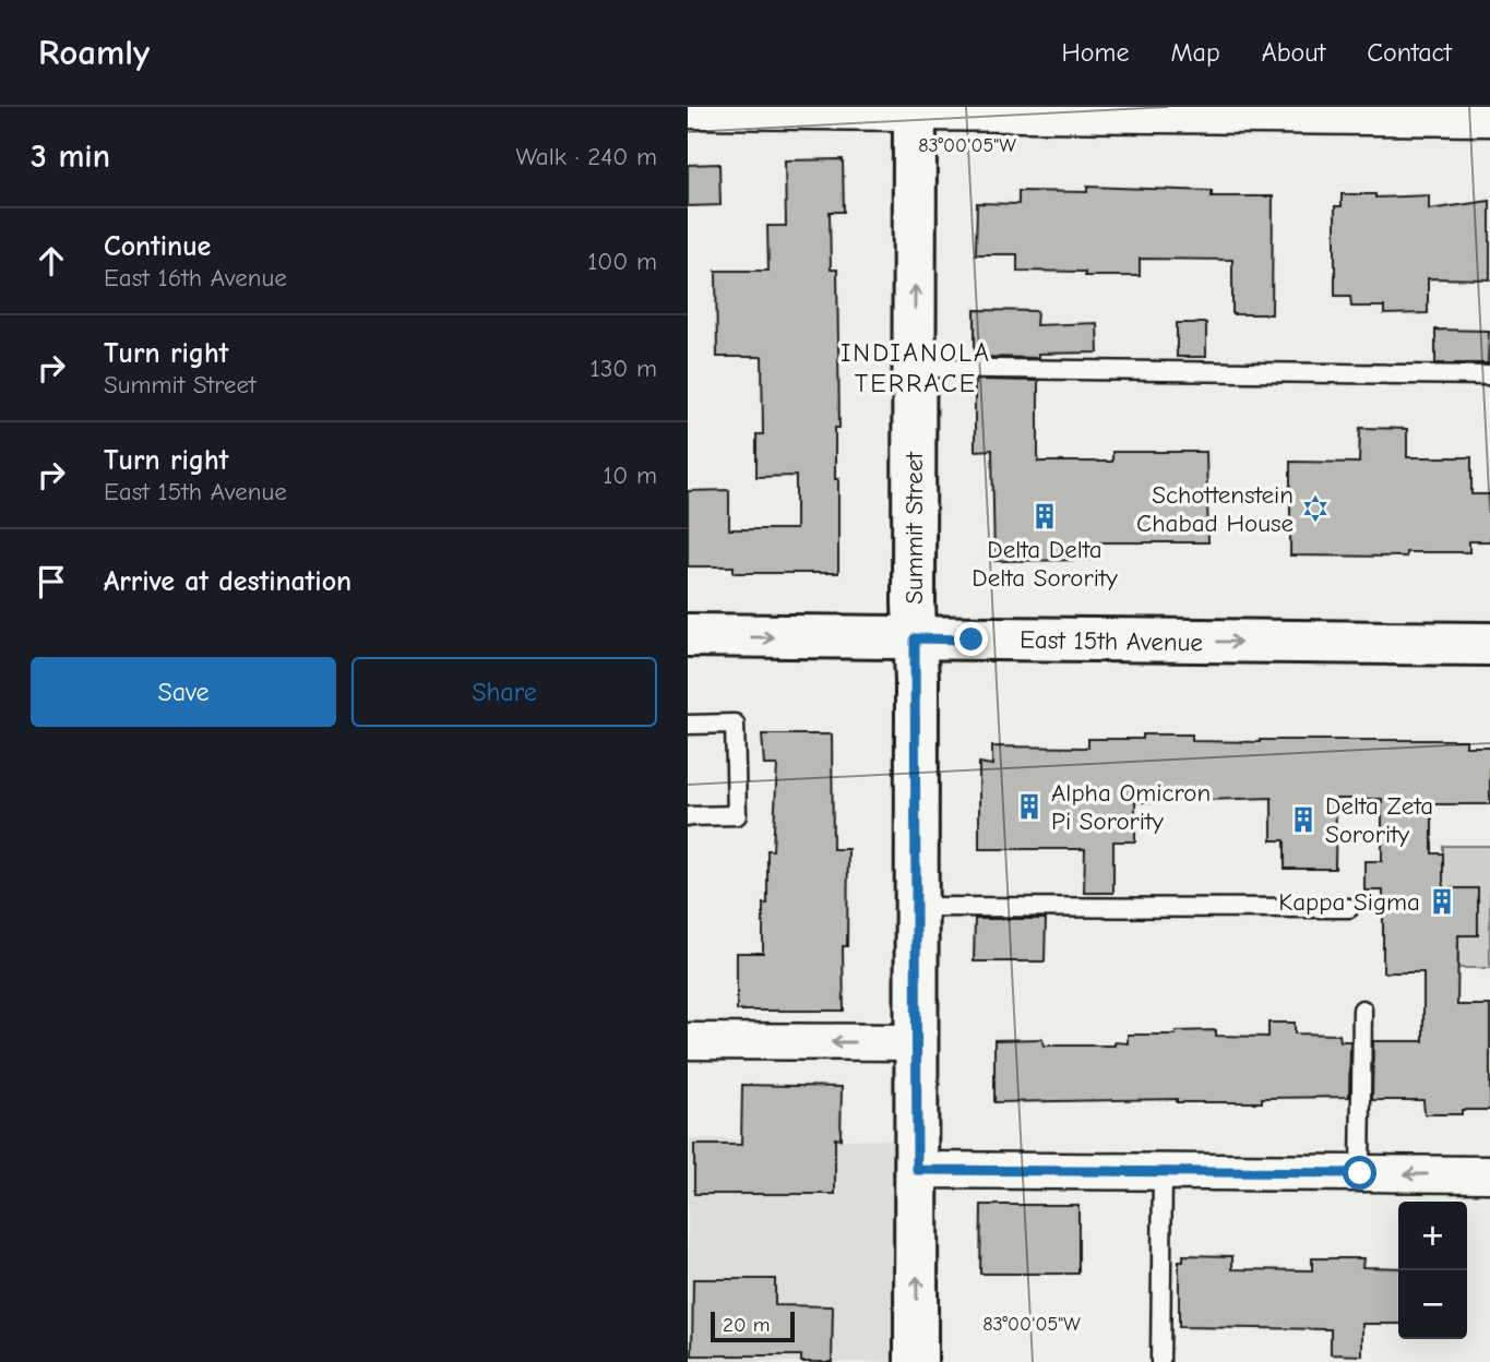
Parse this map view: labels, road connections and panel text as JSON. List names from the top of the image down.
{
  "streets": {
    "main road": ["Summit Street", "East 15th Avenue"]
  },
  "crossings": [
    ["Summit Street", "East 15th Avenue"]
  ],
  "one_way": ["Summit Street", "East 15th Avenue"],
  "districts": ["INDIANOLA TERRACE"],
  "places": {
    "synagogue": ["Schottenstein Chabad House"],
    "building": [
      "Delta Delta Delta Sorority",
      "Alpha Omicron Pi Sorority",
      "Delta Zeta Sorority",
      "Kappa Sigma"
    ]
  },
  "scale_bar": "20 m",
  "page": {
    "header": "Roamly",
    "nav": [
      "Home",
      "Map",
      "About",
      "Contact"
    ],
    "heading": ["3 min", "Walk · 240 m"],
    "list": [
      ["Continue", "East 16th Avenue", "100 m"],
      ["Turn right", "Summit Street", "130 m"],
      ["Turn right", "East 15th Avenue", "10 m"],
      "Arrive at destination"
    ],
    "buttons": ["Save", "Share"],
    "map_buttons": ["+", "−"],
    "scale": "20 m"
  },
  "coordinates": ["83°00'05\"W"]
}
